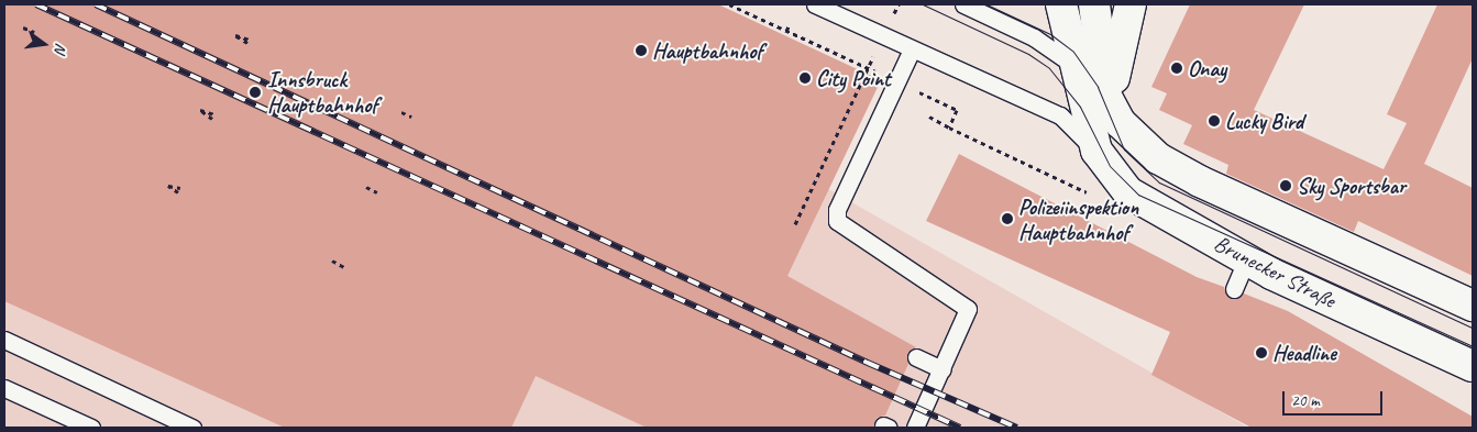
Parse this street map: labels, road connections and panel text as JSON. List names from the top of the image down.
{
  "streets": {
    "street": ["Brunecker Straße"]
  },
  "places": [
    "Hauptbahnhof",
    "Onay",
    "City Point",
    "Innsbruck Hauptbahnhof",
    "Lucky Bird",
    "Sky Sportsbar",
    "Polizeiinspektion Hauptbahnhof",
    "Headline"
  ],
  "scale_bar": "20 m",
  "north": "right"
}
